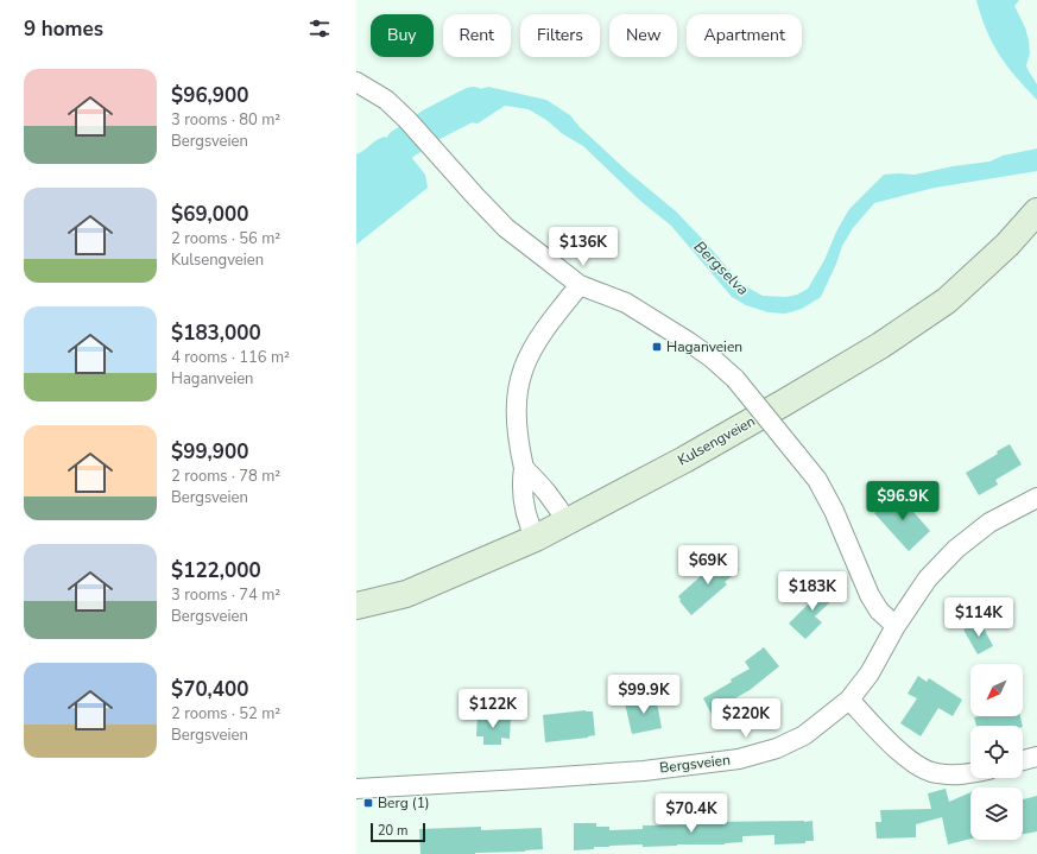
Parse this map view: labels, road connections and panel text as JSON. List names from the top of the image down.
{
  "streets": {
    "main road": ["Kulsengveien"],
    "street": ["Bergsveien"]
  },
  "water": ["Bergselva"],
  "places": {
    "transit": ["Haganveien", "Berg (1)"]
  },
  "scale_bar": "20 m",
  "north": "bottom left",
  "page": {
    "heading": "9 homes",
    "chip": [
      "Buy",
      "Rent",
      "Filters",
      "New",
      "Apartment"
    ],
    "list": [
      {
        "name": "$96,900",
        "note": "3 rooms · 80 m² · Bergsveien"
      },
      {
        "name": "$69,000",
        "note": "2 rooms · 56 m² · Kulsengveien"
      },
      {
        "name": "$183,000",
        "note": "4 rooms · 116 m² · Haganveien"
      },
      {
        "name": "$99,900",
        "note": "2 rooms · 78 m² · Bergsveien"
      },
      {
        "name": "$122,000",
        "note": "3 rooms · 74 m² · Bergsveien"
      },
      {
        "name": "$70,400",
        "note": "2 rooms · 52 m² · Bergsveien"
      }
    ],
    "price": [
      "$136K",
      "$96.9K",
      "$69K",
      "$183K",
      "$114K",
      "$99.9K",
      "$122K",
      "$220K",
      "$70.4K"
    ],
    "scale": "20 m"
  }
}
